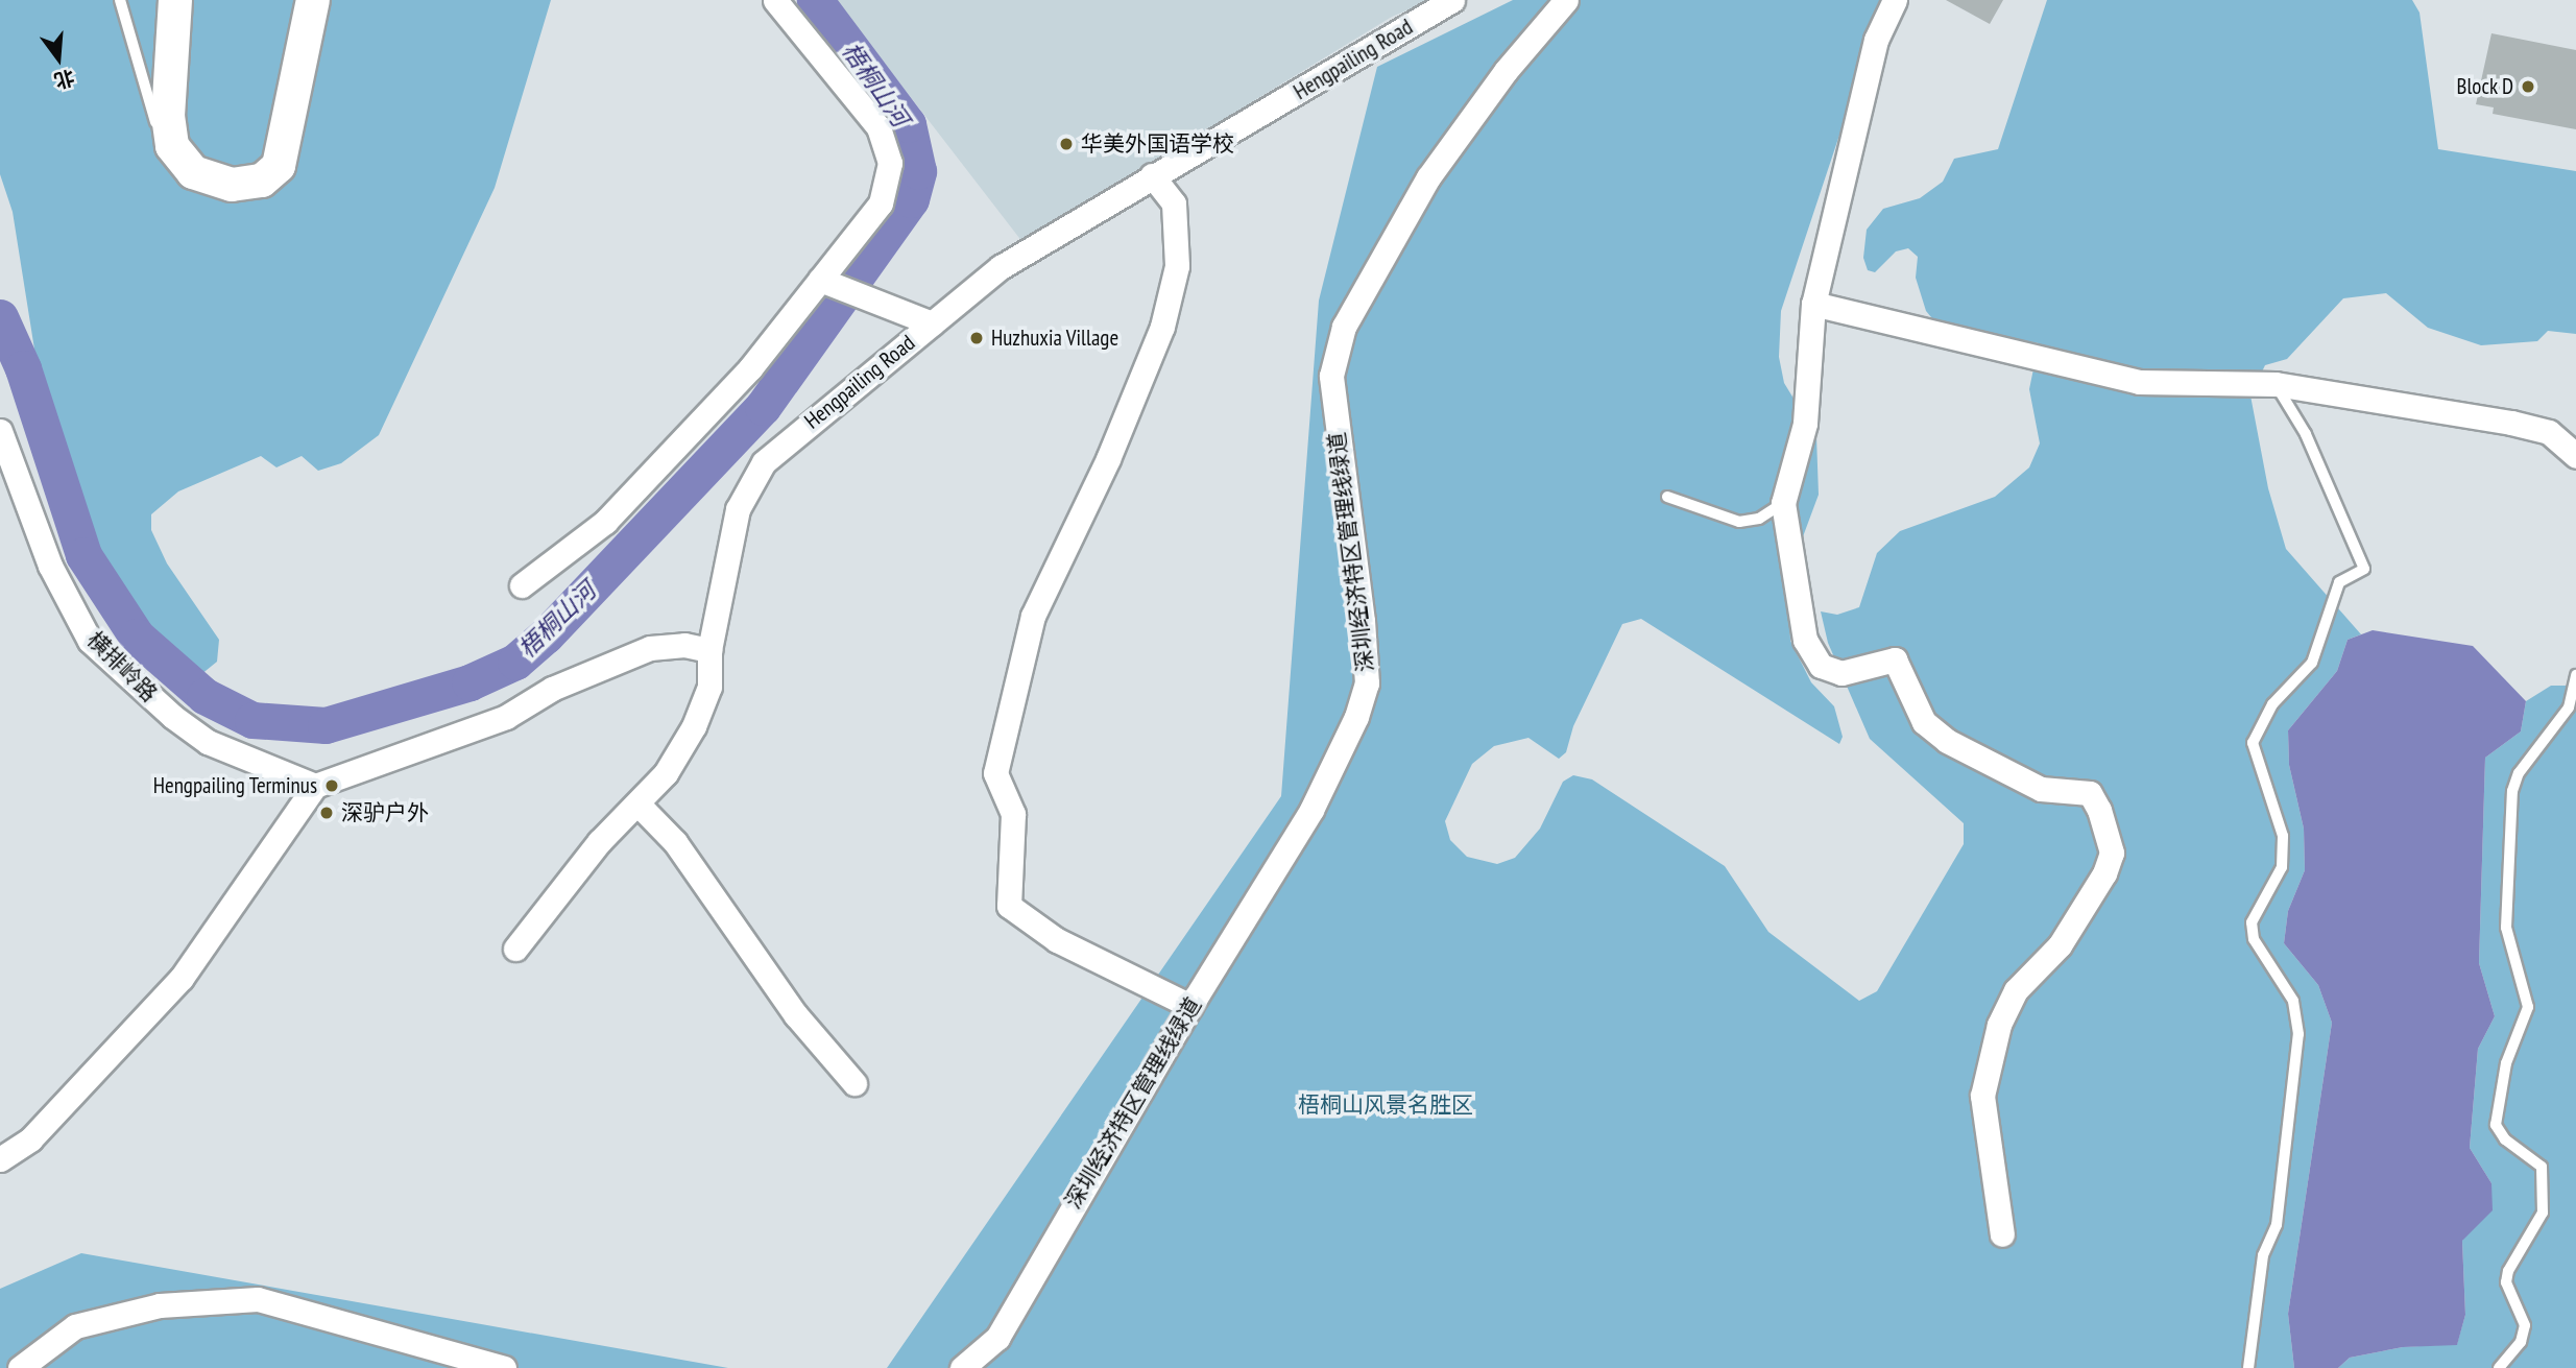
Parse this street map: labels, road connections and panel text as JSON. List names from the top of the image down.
{
  "streets": {
    "street": ["Hengpailing Road", "深圳经济特区管理线绿道", "横排岭路"]
  },
  "water": ["梧桐山河"],
  "parks": ["梧桐山风景名胜区"],
  "places": [
    "Block D",
    "华美外国语学校",
    "Huzhuxia Village",
    "Hengpailing Terminus",
    "深驴户外"
  ],
  "north": "bottom"
}
